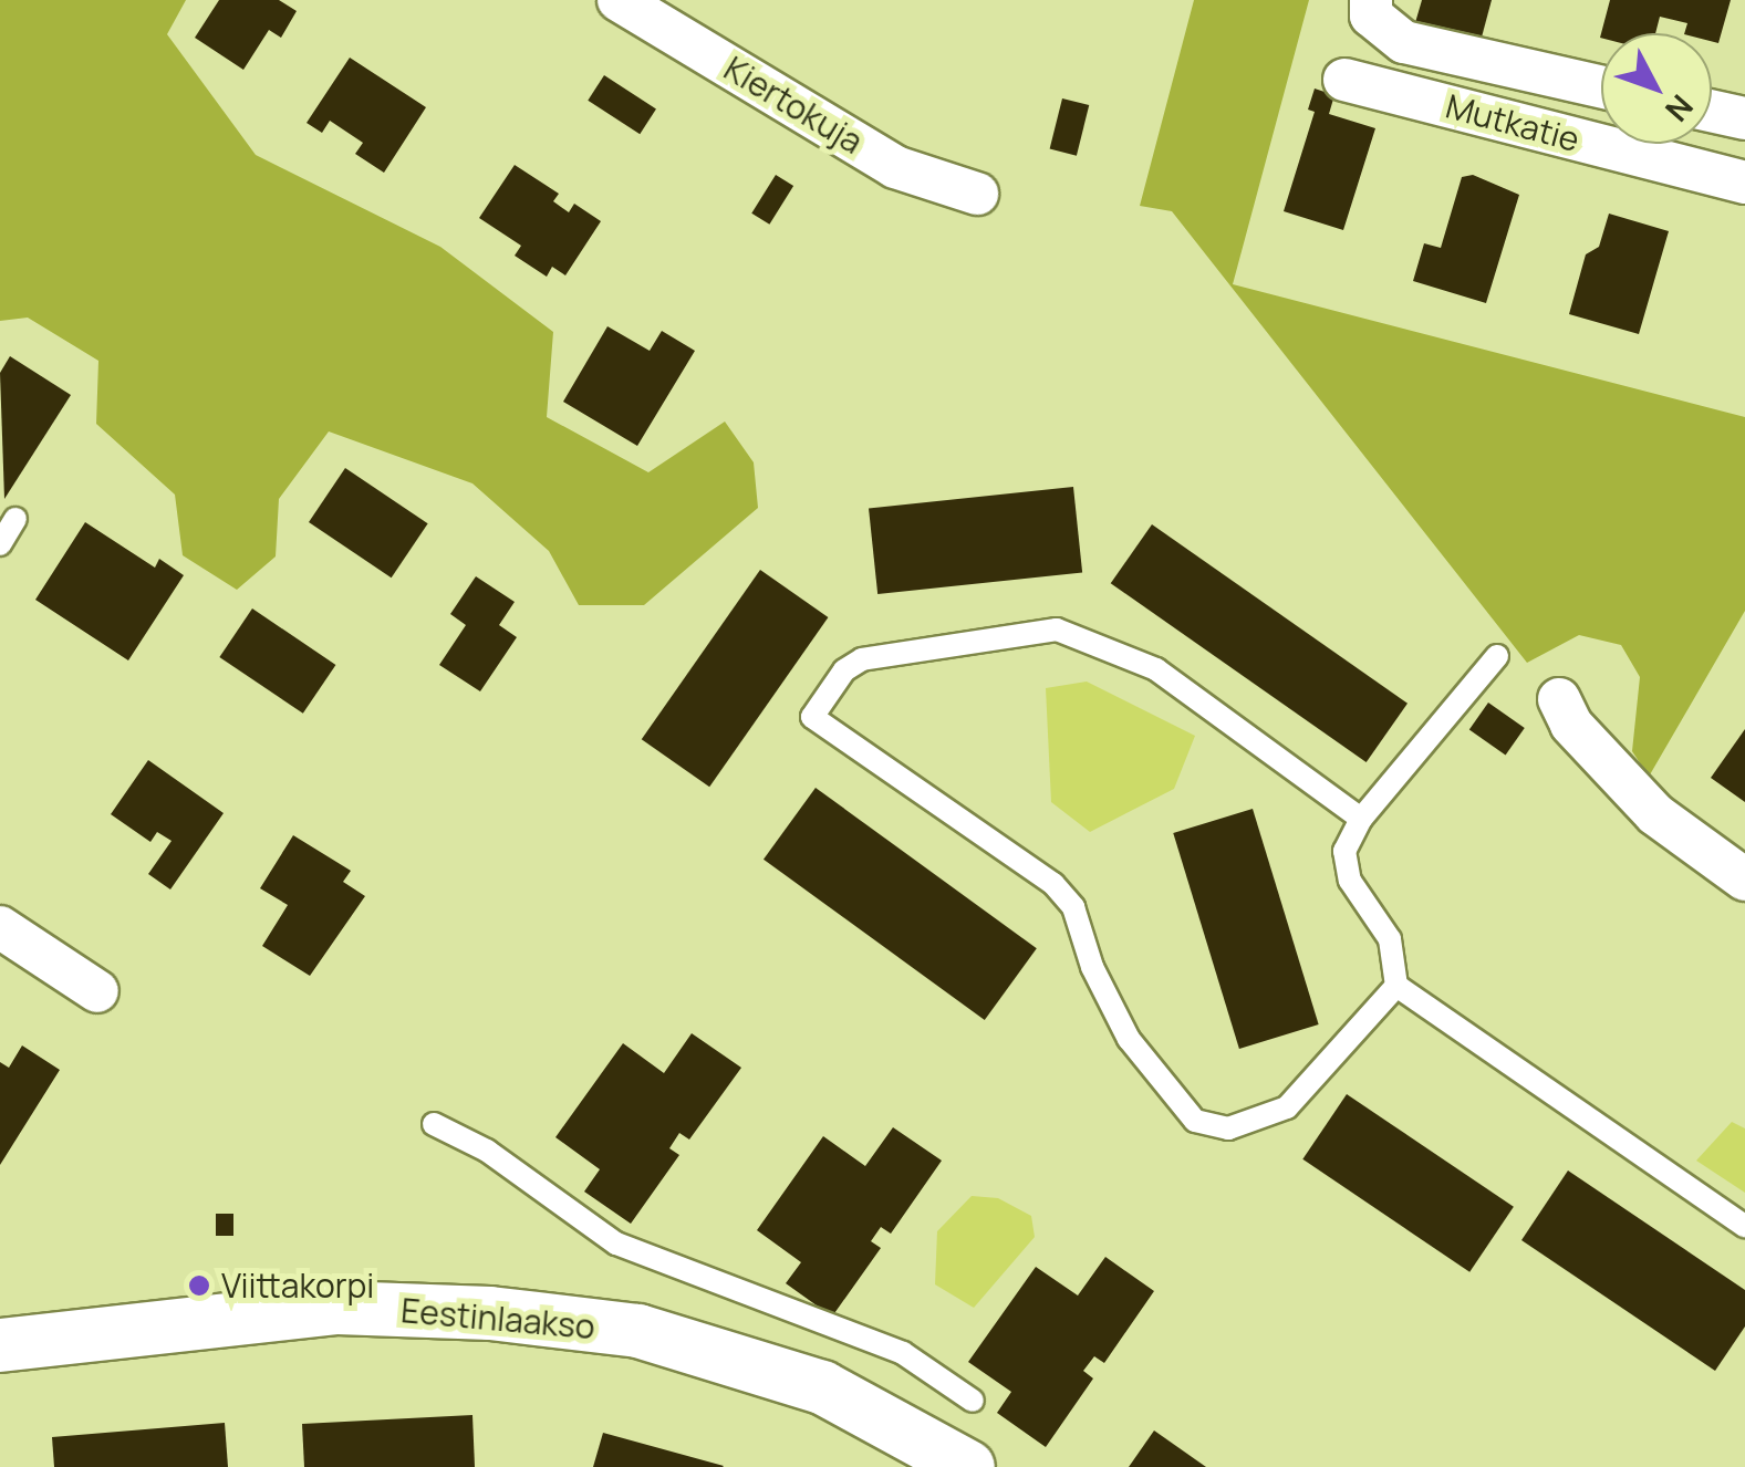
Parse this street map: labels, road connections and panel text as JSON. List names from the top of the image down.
{
  "streets": {
    "street": ["Kiertokuja", "Mutkatie", "Eestinlaakso"]
  },
  "places": ["Viittakorpi"],
  "north": "bottom right"
}
